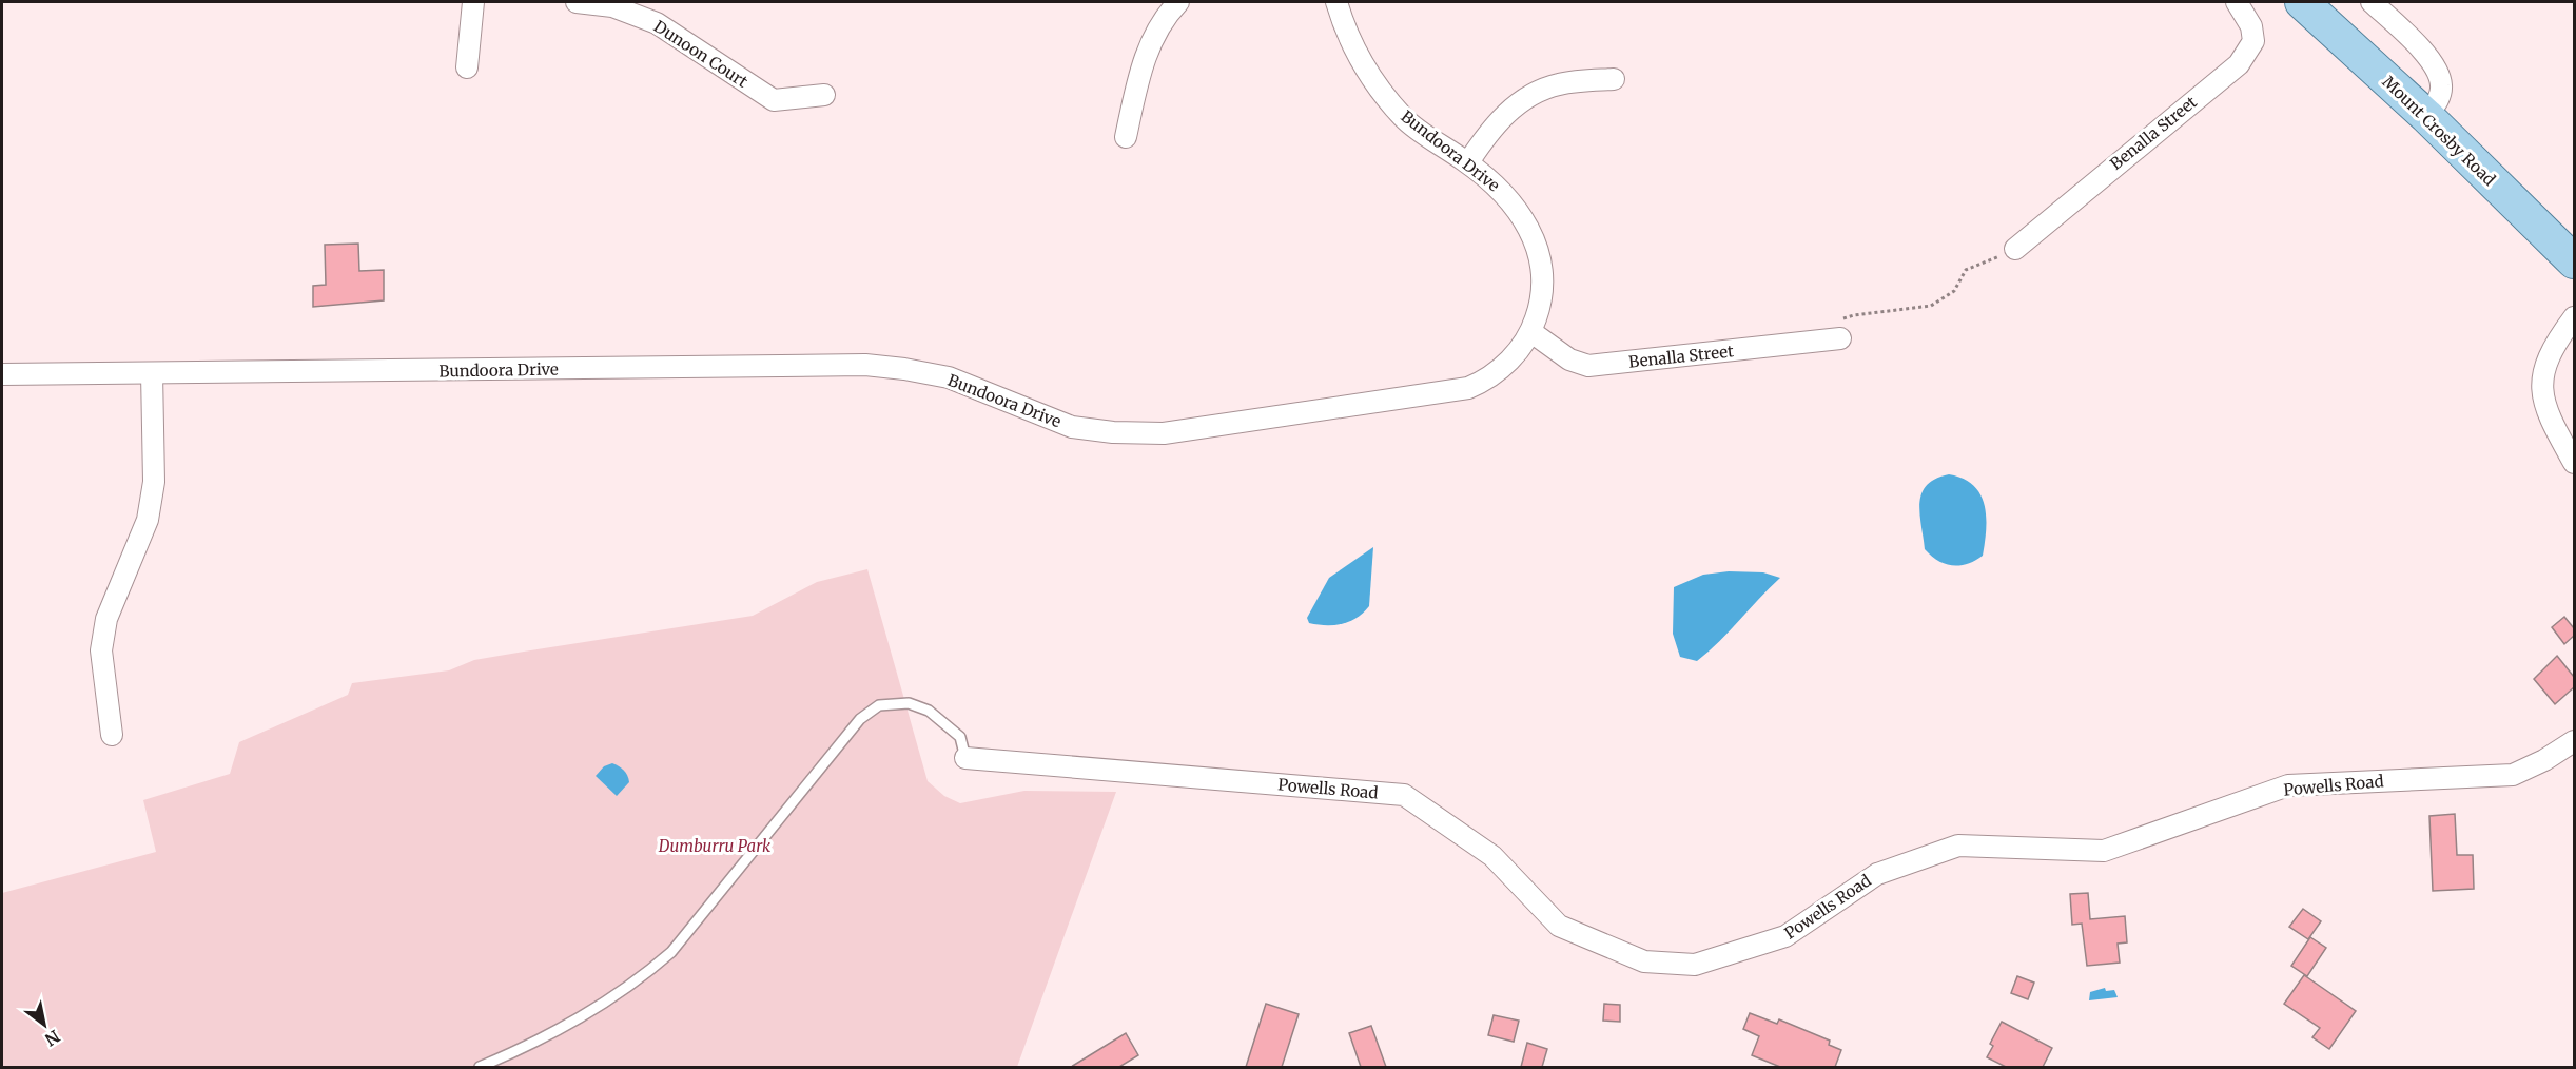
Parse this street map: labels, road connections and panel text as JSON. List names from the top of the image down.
{
  "streets": {
    "main road": ["Mount Crosby Road"],
    "street": [
      "Dunoon Court",
      "Benalla Street",
      "Bundoora Drive",
      "Powells Road"
    ]
  },
  "crossings": [
    ["Benalla Street", "Bundoora Drive"]
  ],
  "parks": ["Dumburru Park"],
  "north": "bottom right"
}
